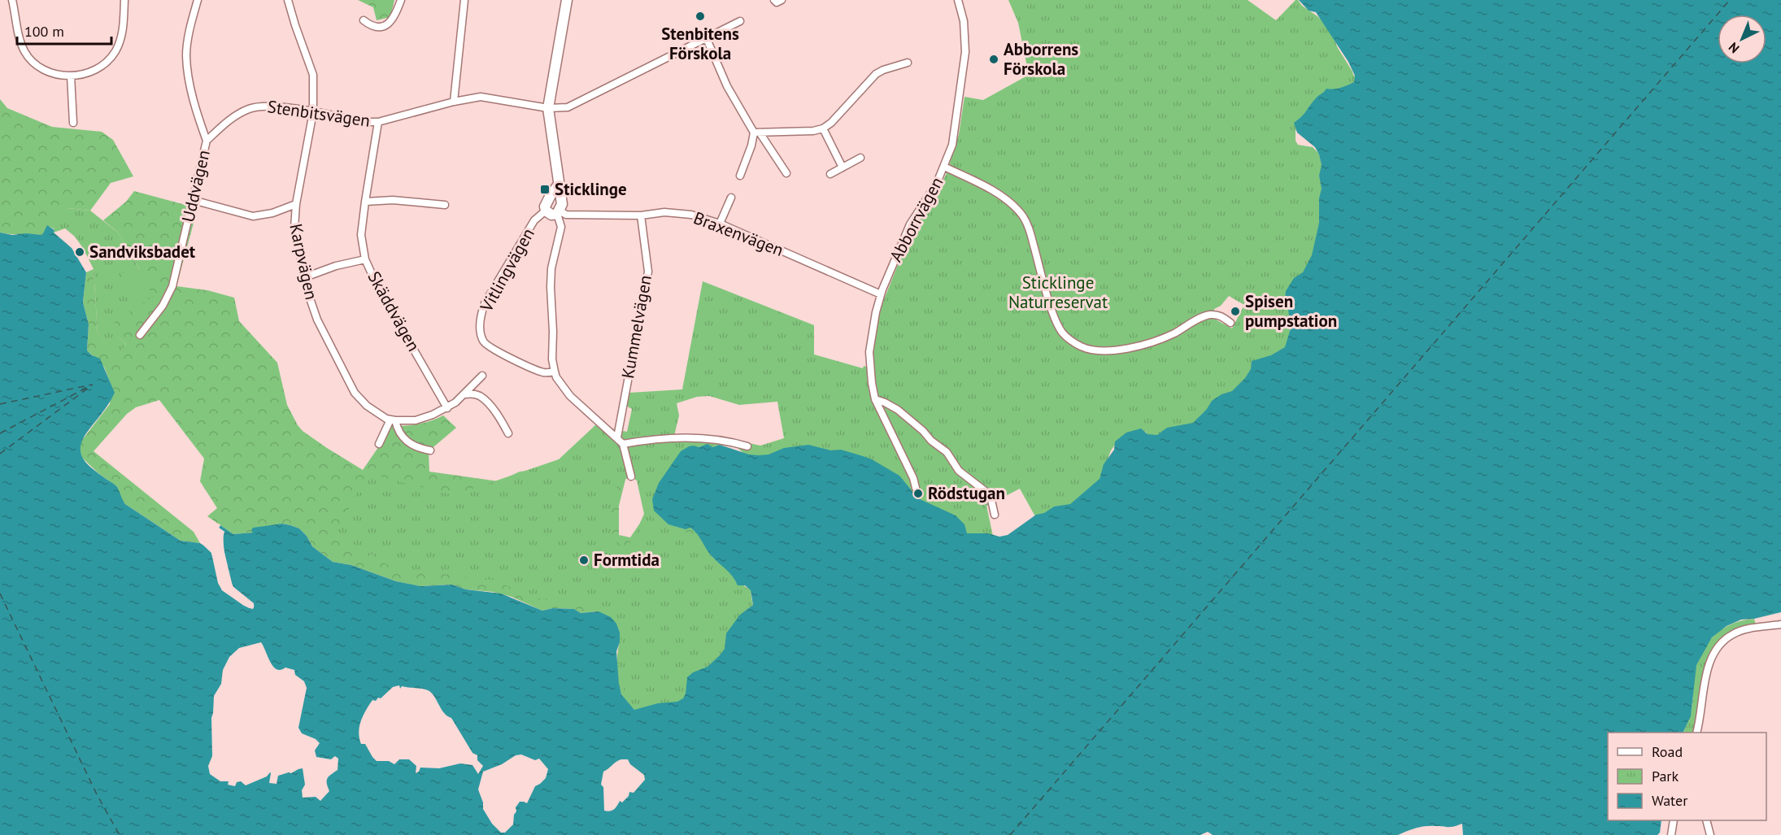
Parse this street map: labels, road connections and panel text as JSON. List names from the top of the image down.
{
  "streets": {
    "street": [
      "Stenbitsvägen",
      "Uddvägen",
      "Abborrvägen",
      "Braxenvägen",
      "Karpvägen",
      "Vitlingvägen",
      "Skäddvägen",
      "Kummelvägen"
    ]
  },
  "crossings": [
    ["Stenbitsvägen", "Uddvägen"],
    ["Stenbitsvägen", "Karpvägen"],
    ["Stenbitsvägen", "Skäddvägen"],
    ["Abborrvägen", "Braxenvägen"],
    ["Braxenvägen", "Kummelvägen"]
  ],
  "parks": ["Sticklinge Naturreservat"],
  "places": {
    "other": [
      "Stenbitens Förskola",
      "Abborrens Förskola",
      "Sandviksbadet",
      "Spisen pumpstation",
      "Rödstugan",
      "Formtida"
    ],
    "transit": ["Sticklinge"]
  },
  "legend": ["Road", "Park", "Water"],
  "scale_bar": "100 m",
  "north": "bottom left"
}
